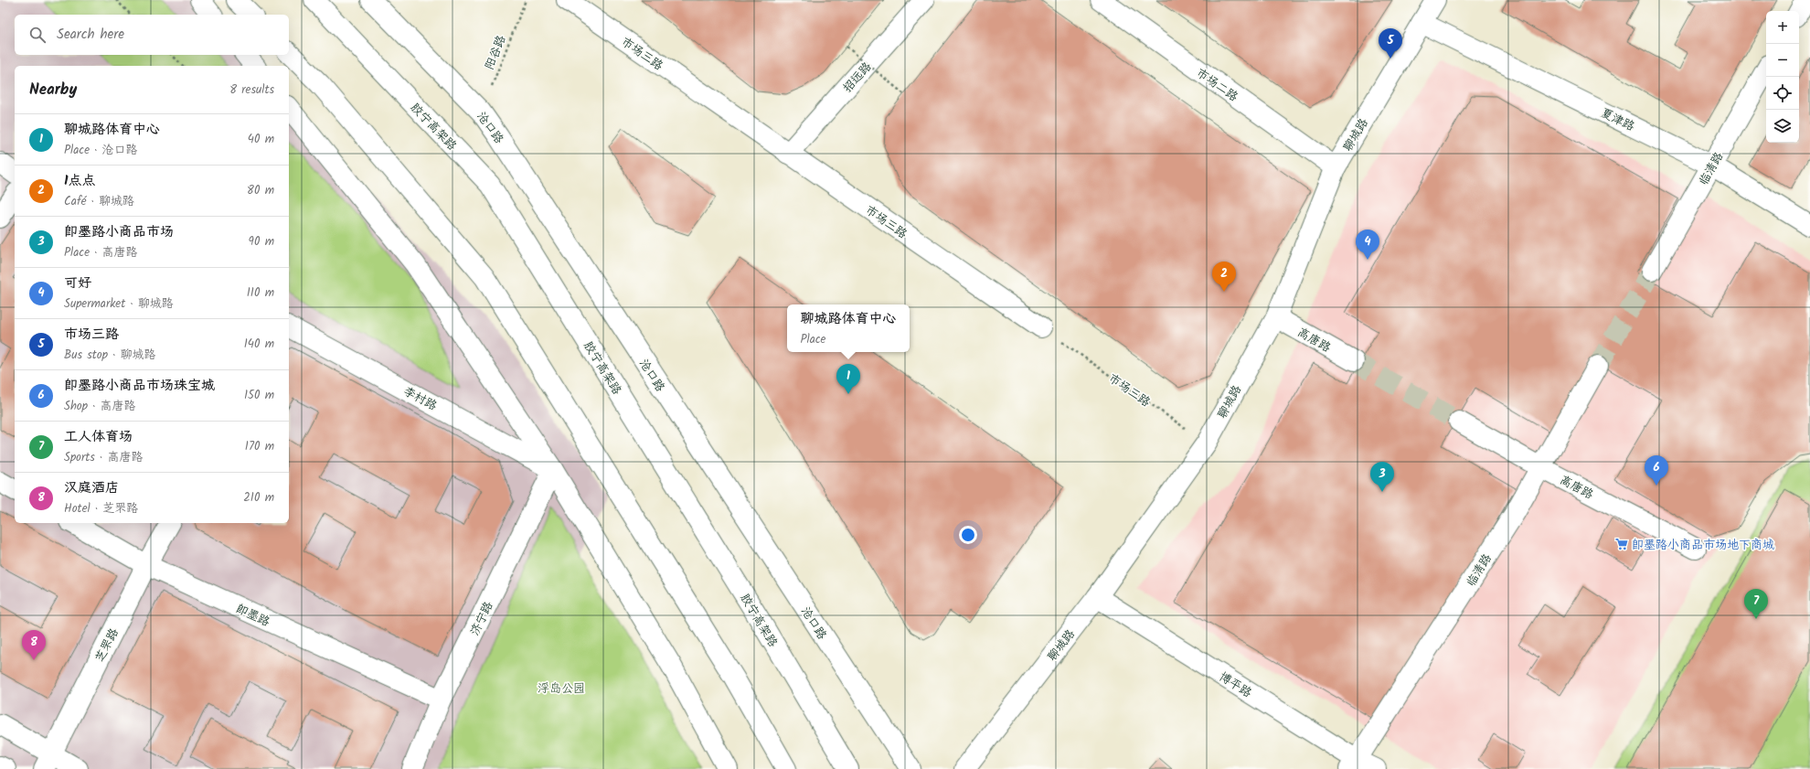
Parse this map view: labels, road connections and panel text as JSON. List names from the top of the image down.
{
  "streets": {
    "main road": [
      "市场三路",
      "招远路",
      "市场二路",
      "夏津路",
      "胶宁高架路",
      "沧口路",
      "聊城路",
      "临清路",
      "高唐路",
      "李村路",
      "即墨路",
      "济宁路",
      "芝罘路",
      "博平路"
    ],
    "path": ["阳谷路"]
  },
  "crossings": [
    ["阳谷路", "沧口路"],
    ["市场三路", "招远路"],
    ["市场三路", "聊城路"],
    ["市场二路", "聊城路"],
    ["夏津路", "聊城路"],
    ["夏津路", "临清路"],
    ["聊城路", "高唐路"],
    ["聊城路", "博平路"],
    ["临清路", "高唐路"],
    ["临清路", "博平路"],
    ["李村路", "济宁路"],
    ["即墨路", "济宁路"],
    ["即墨路", "芝罘路"]
  ],
  "parks": ["浮岛公园"],
  "places": {
    "supermarket": ["即墨路小商品市场地下商城"]
  },
  "page": {
    "map_buttons": ["+", "−"],
    "search": "Search here",
    "pins": [
      "5",
      "4",
      "2",
      "1",
      "6",
      "3",
      "7",
      "8"
    ],
    "heading": ["Nearby", "8 results"],
    "list": [
      {
        "mark": "1",
        "name": "聊城路体育中心",
        "note": "Place · 沧口路",
        "value": "40 m"
      },
      {
        "mark": "2",
        "name": "1点点",
        "note": "Café · 聊城路",
        "value": "80 m"
      },
      {
        "mark": "3",
        "name": "即墨路小商品市场",
        "note": "Place · 高唐路",
        "value": "90 m"
      },
      {
        "mark": "4",
        "name": "可好",
        "note": "Supermarket · 聊城路",
        "value": "110 m"
      },
      {
        "mark": "5",
        "name": "市场三路",
        "note": "Bus stop · 聊城路",
        "value": "140 m"
      },
      {
        "mark": "6",
        "name": "即墨路小商品市场珠宝城",
        "note": "Shop · 高唐路",
        "value": "150 m"
      },
      {
        "mark": "7",
        "name": "工人体育场",
        "note": "Sports · 高唐路",
        "value": "170 m"
      },
      {
        "mark": "8",
        "name": "汉庭酒店",
        "note": "Hotel · 芝罘路",
        "value": "210 m"
      }
    ],
    "popup": ["聊城路体育中心", "Place"]
  }
}
